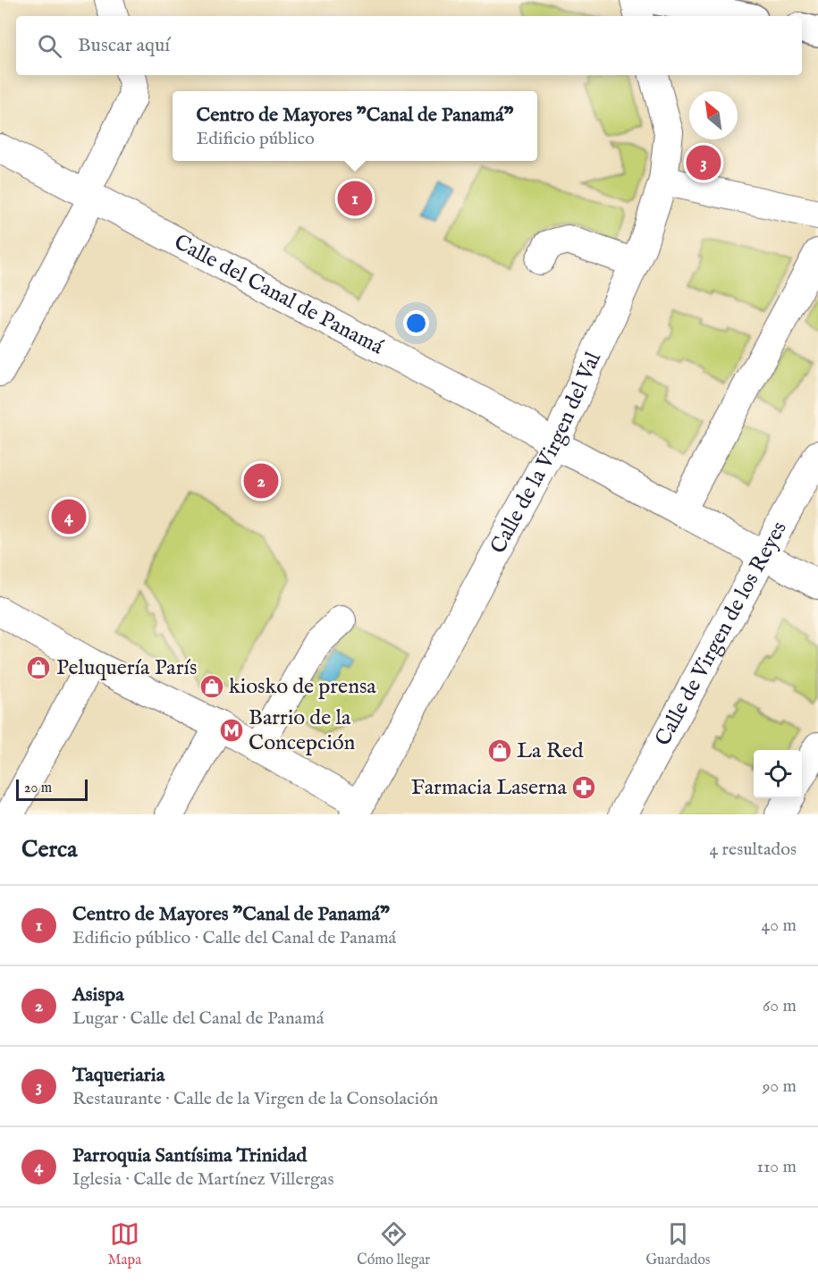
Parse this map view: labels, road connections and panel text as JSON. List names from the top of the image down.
{
  "streets": {
    "street": ["Calle del Canal de Panamá", "Calle de la Virgen del Val", "Calle de Virgen de los Reyes"]
  },
  "crossings": [
    ["Calle del Canal de Panamá", "Calle de la Virgen del Val"],
    ["Calle del Canal de Panamá", "Calle de Virgen de los Reyes"]
  ],
  "places": {
    "shop": ["Peluquería París", "kiosko de prensa", "La Red"],
    "metro station": ["Barrio de la Concepción"],
    "pharmacy": ["Farmacia Laserna"]
  },
  "scale_bar": "20 m",
  "north": "top left",
  "page": {
    "search": "Buscar aquí",
    "popup": ["Centro de Mayores \"Canal de Panamá\"", "Edificio público"],
    "pins": [
      "3",
      "1",
      "2",
      "4"
    ],
    "scale": "20 m",
    "heading": ["Cerca", "4 resultados"],
    "list": [
      {
        "mark": "1",
        "name": "Centro de Mayores \"Canal de Panamá\"",
        "note": "Edificio público · Calle del Canal de Panamá",
        "value": "40 m"
      },
      {
        "mark": "2",
        "name": "Asispa",
        "note": "Lugar · Calle del Canal de Panamá",
        "value": "60 m"
      },
      {
        "mark": "3",
        "name": "Taqueriaria",
        "note": "Restaurante · Calle de la Virgen de la Consolación",
        "value": "90 m"
      },
      {
        "mark": "4",
        "name": "Parroquia Santísima Trinidad",
        "note": "Iglesia · Calle de Martínez Villergas",
        "value": "110 m"
      }
    ],
    "nav": ["Mapa", "Cómo llegar", "Guardados"]
  }
}
